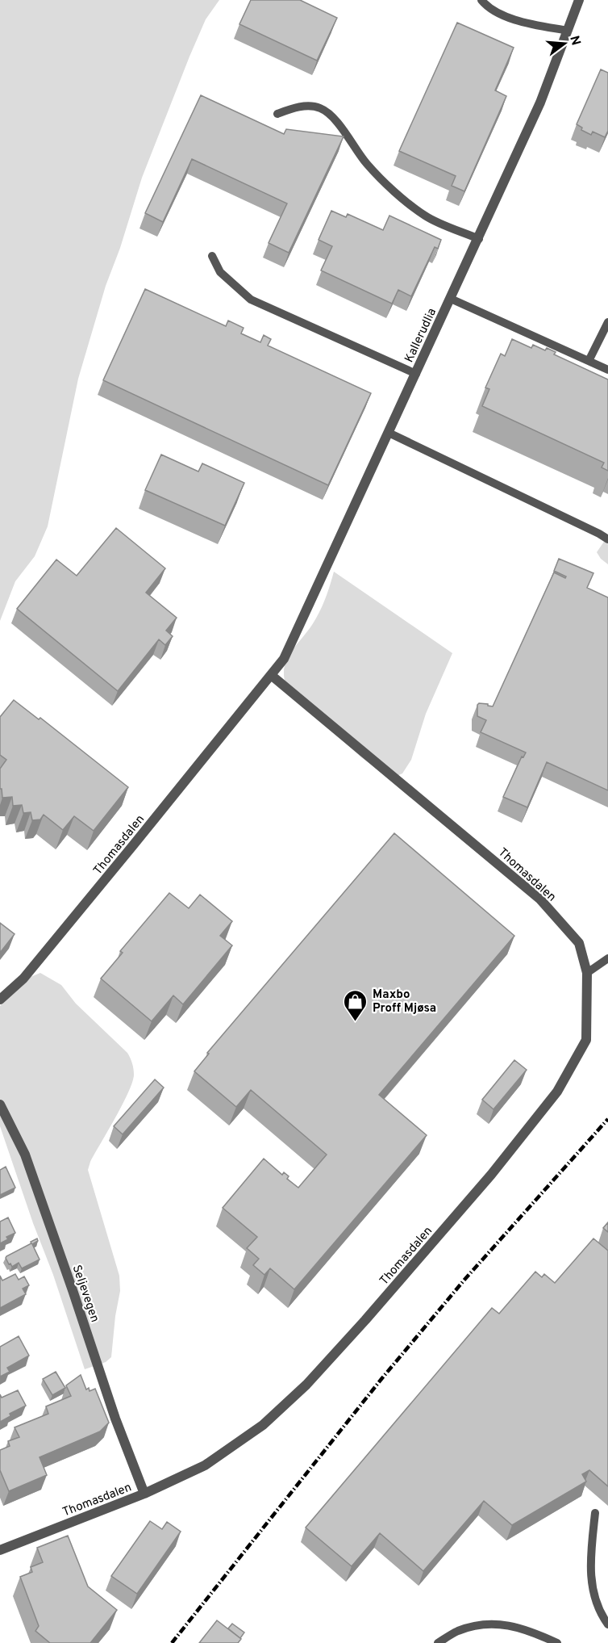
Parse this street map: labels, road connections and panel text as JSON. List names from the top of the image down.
{
  "streets": {
    "street": ["Kallerudlia", "Thomasdalen", "Seljevegen"]
  },
  "crossings": [
    ["Kallerudlia", "Thomasdalen"],
    ["Thomasdalen", "Seljevegen"]
  ],
  "places": {
    "shop": ["Maxbo Proff Mjøsa"]
  },
  "north": "right"
}
